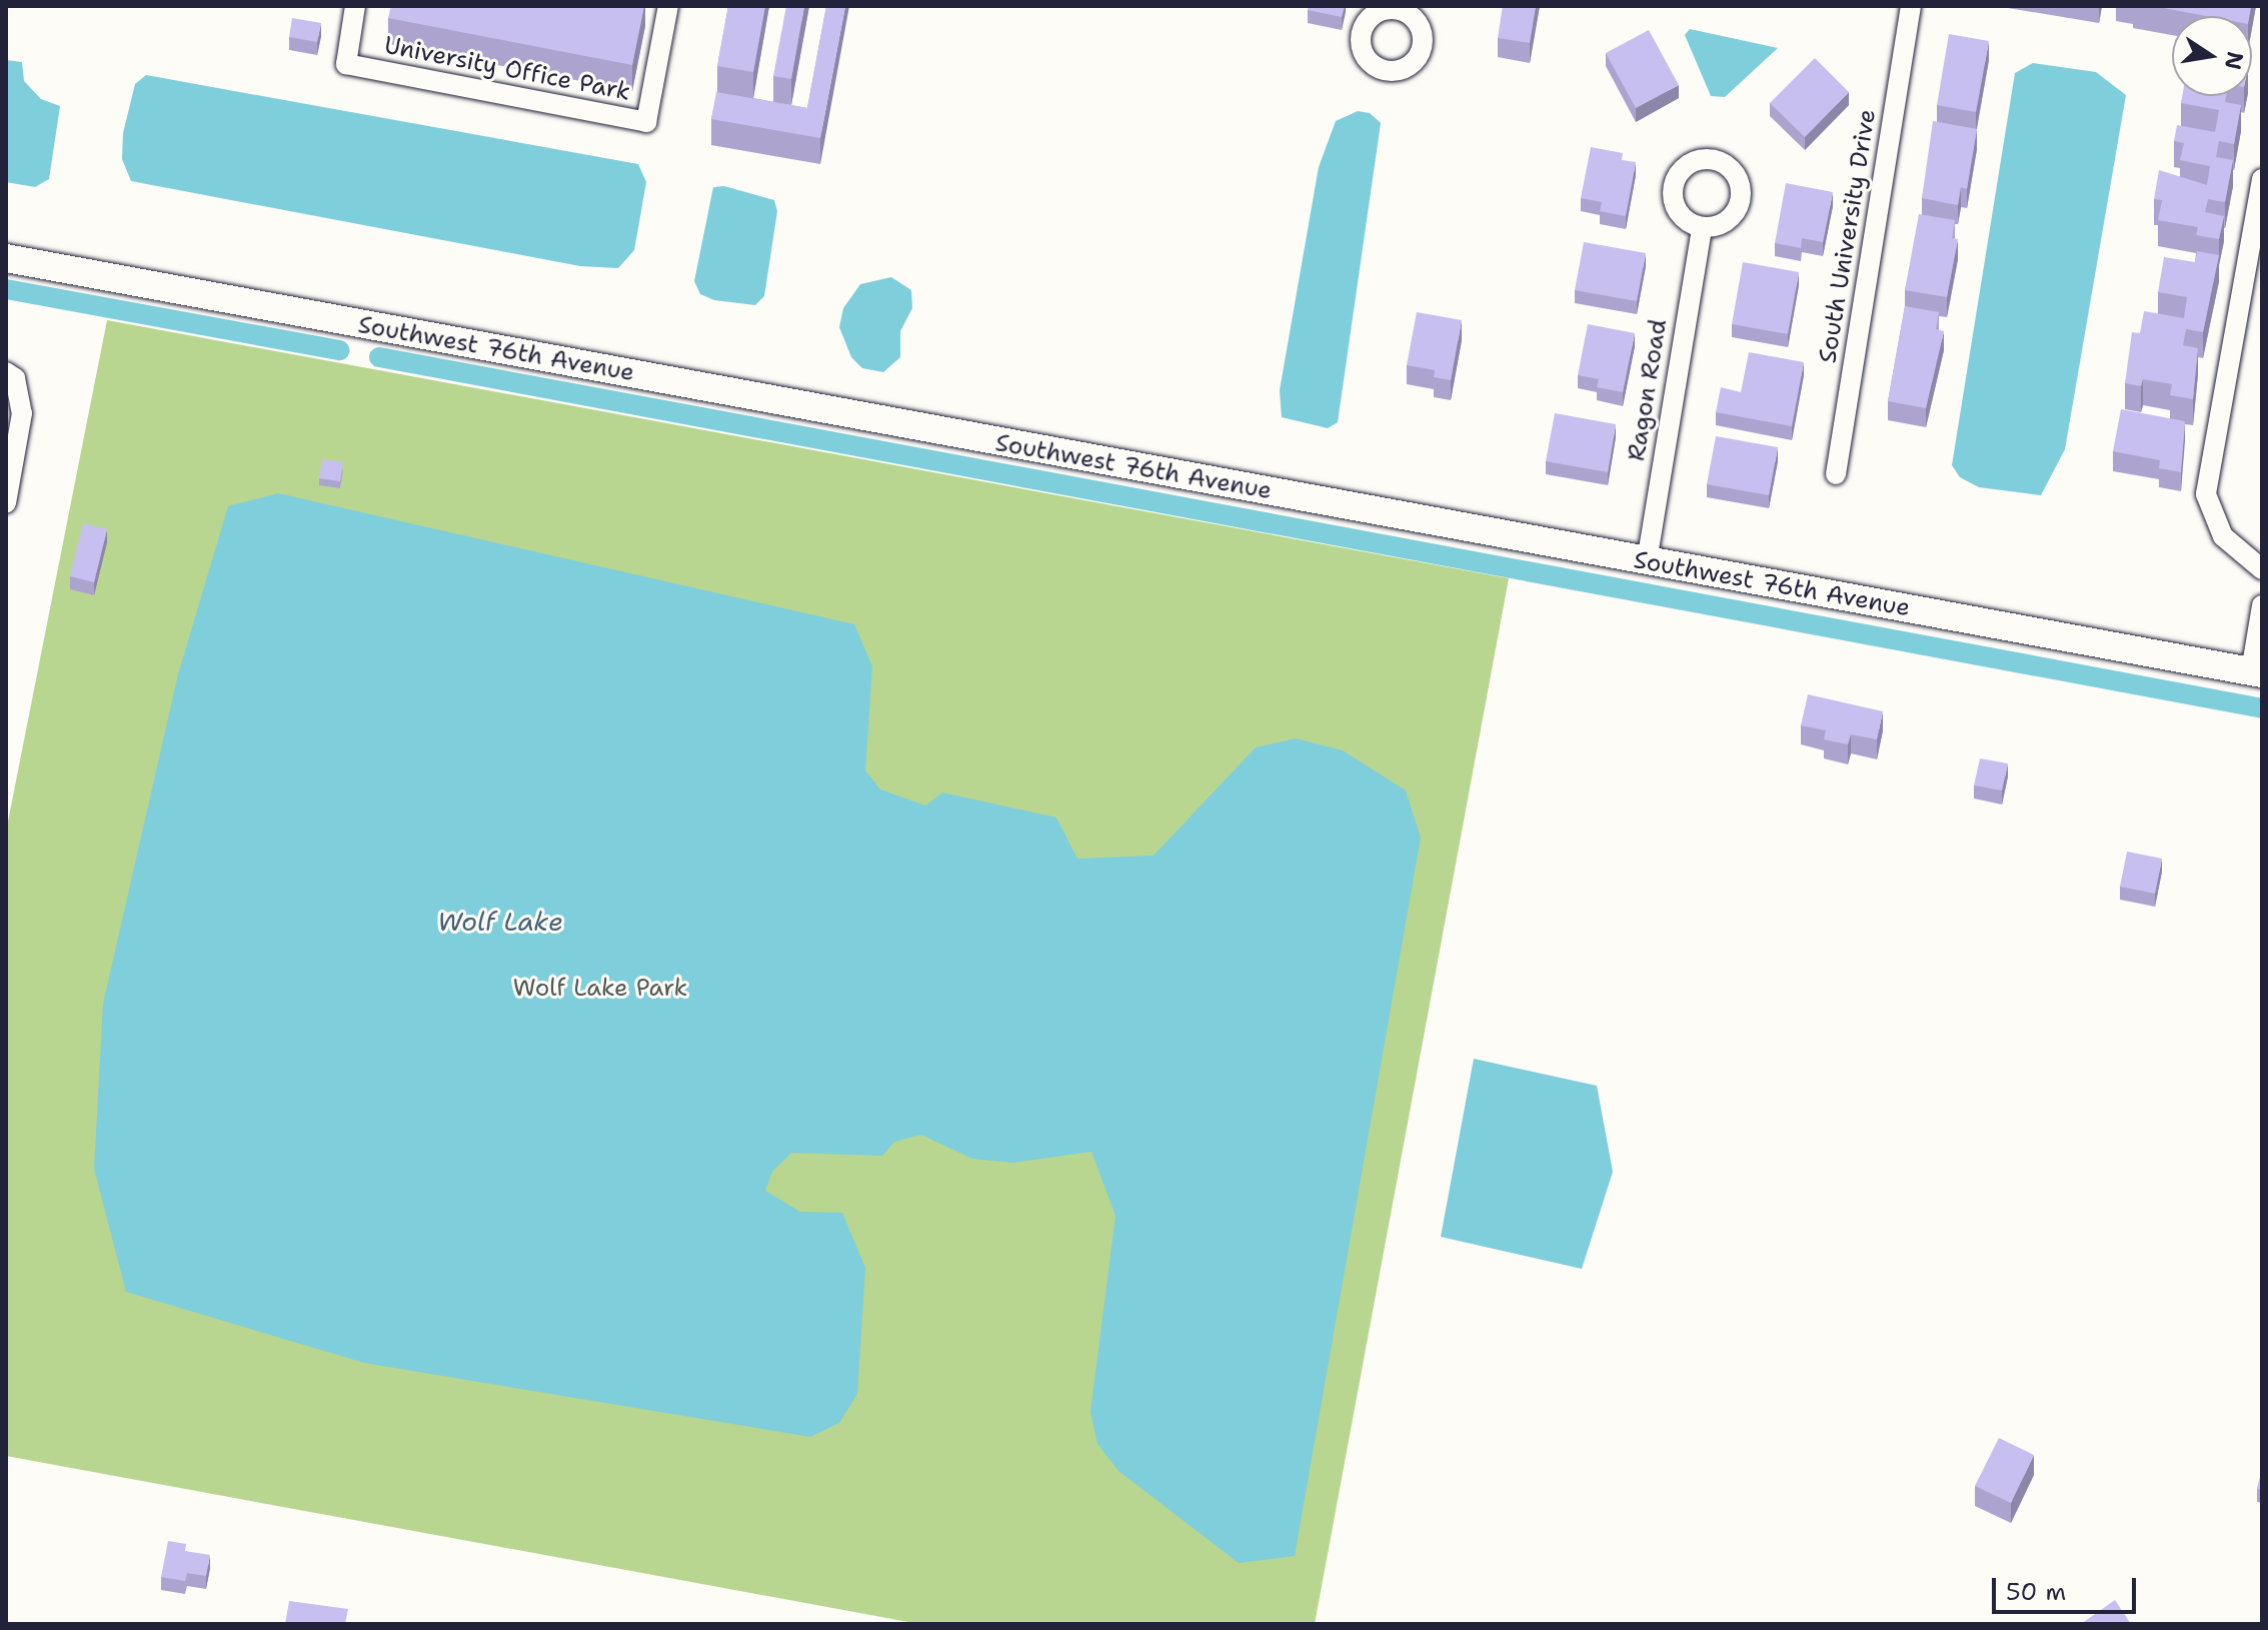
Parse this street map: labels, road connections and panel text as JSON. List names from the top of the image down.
{
  "streets": {
    "street": [
      "University Office Park",
      "South University Drive",
      "Southwest 76th Avenue",
      "Ragon Road"
    ]
  },
  "crossings": [
    ["Southwest 76th Avenue", "Ragon Road"]
  ],
  "water": ["Wolf Lake"],
  "parks": ["Wolf Lake Park"],
  "scale_bar": "50 m",
  "north": "right"
}
